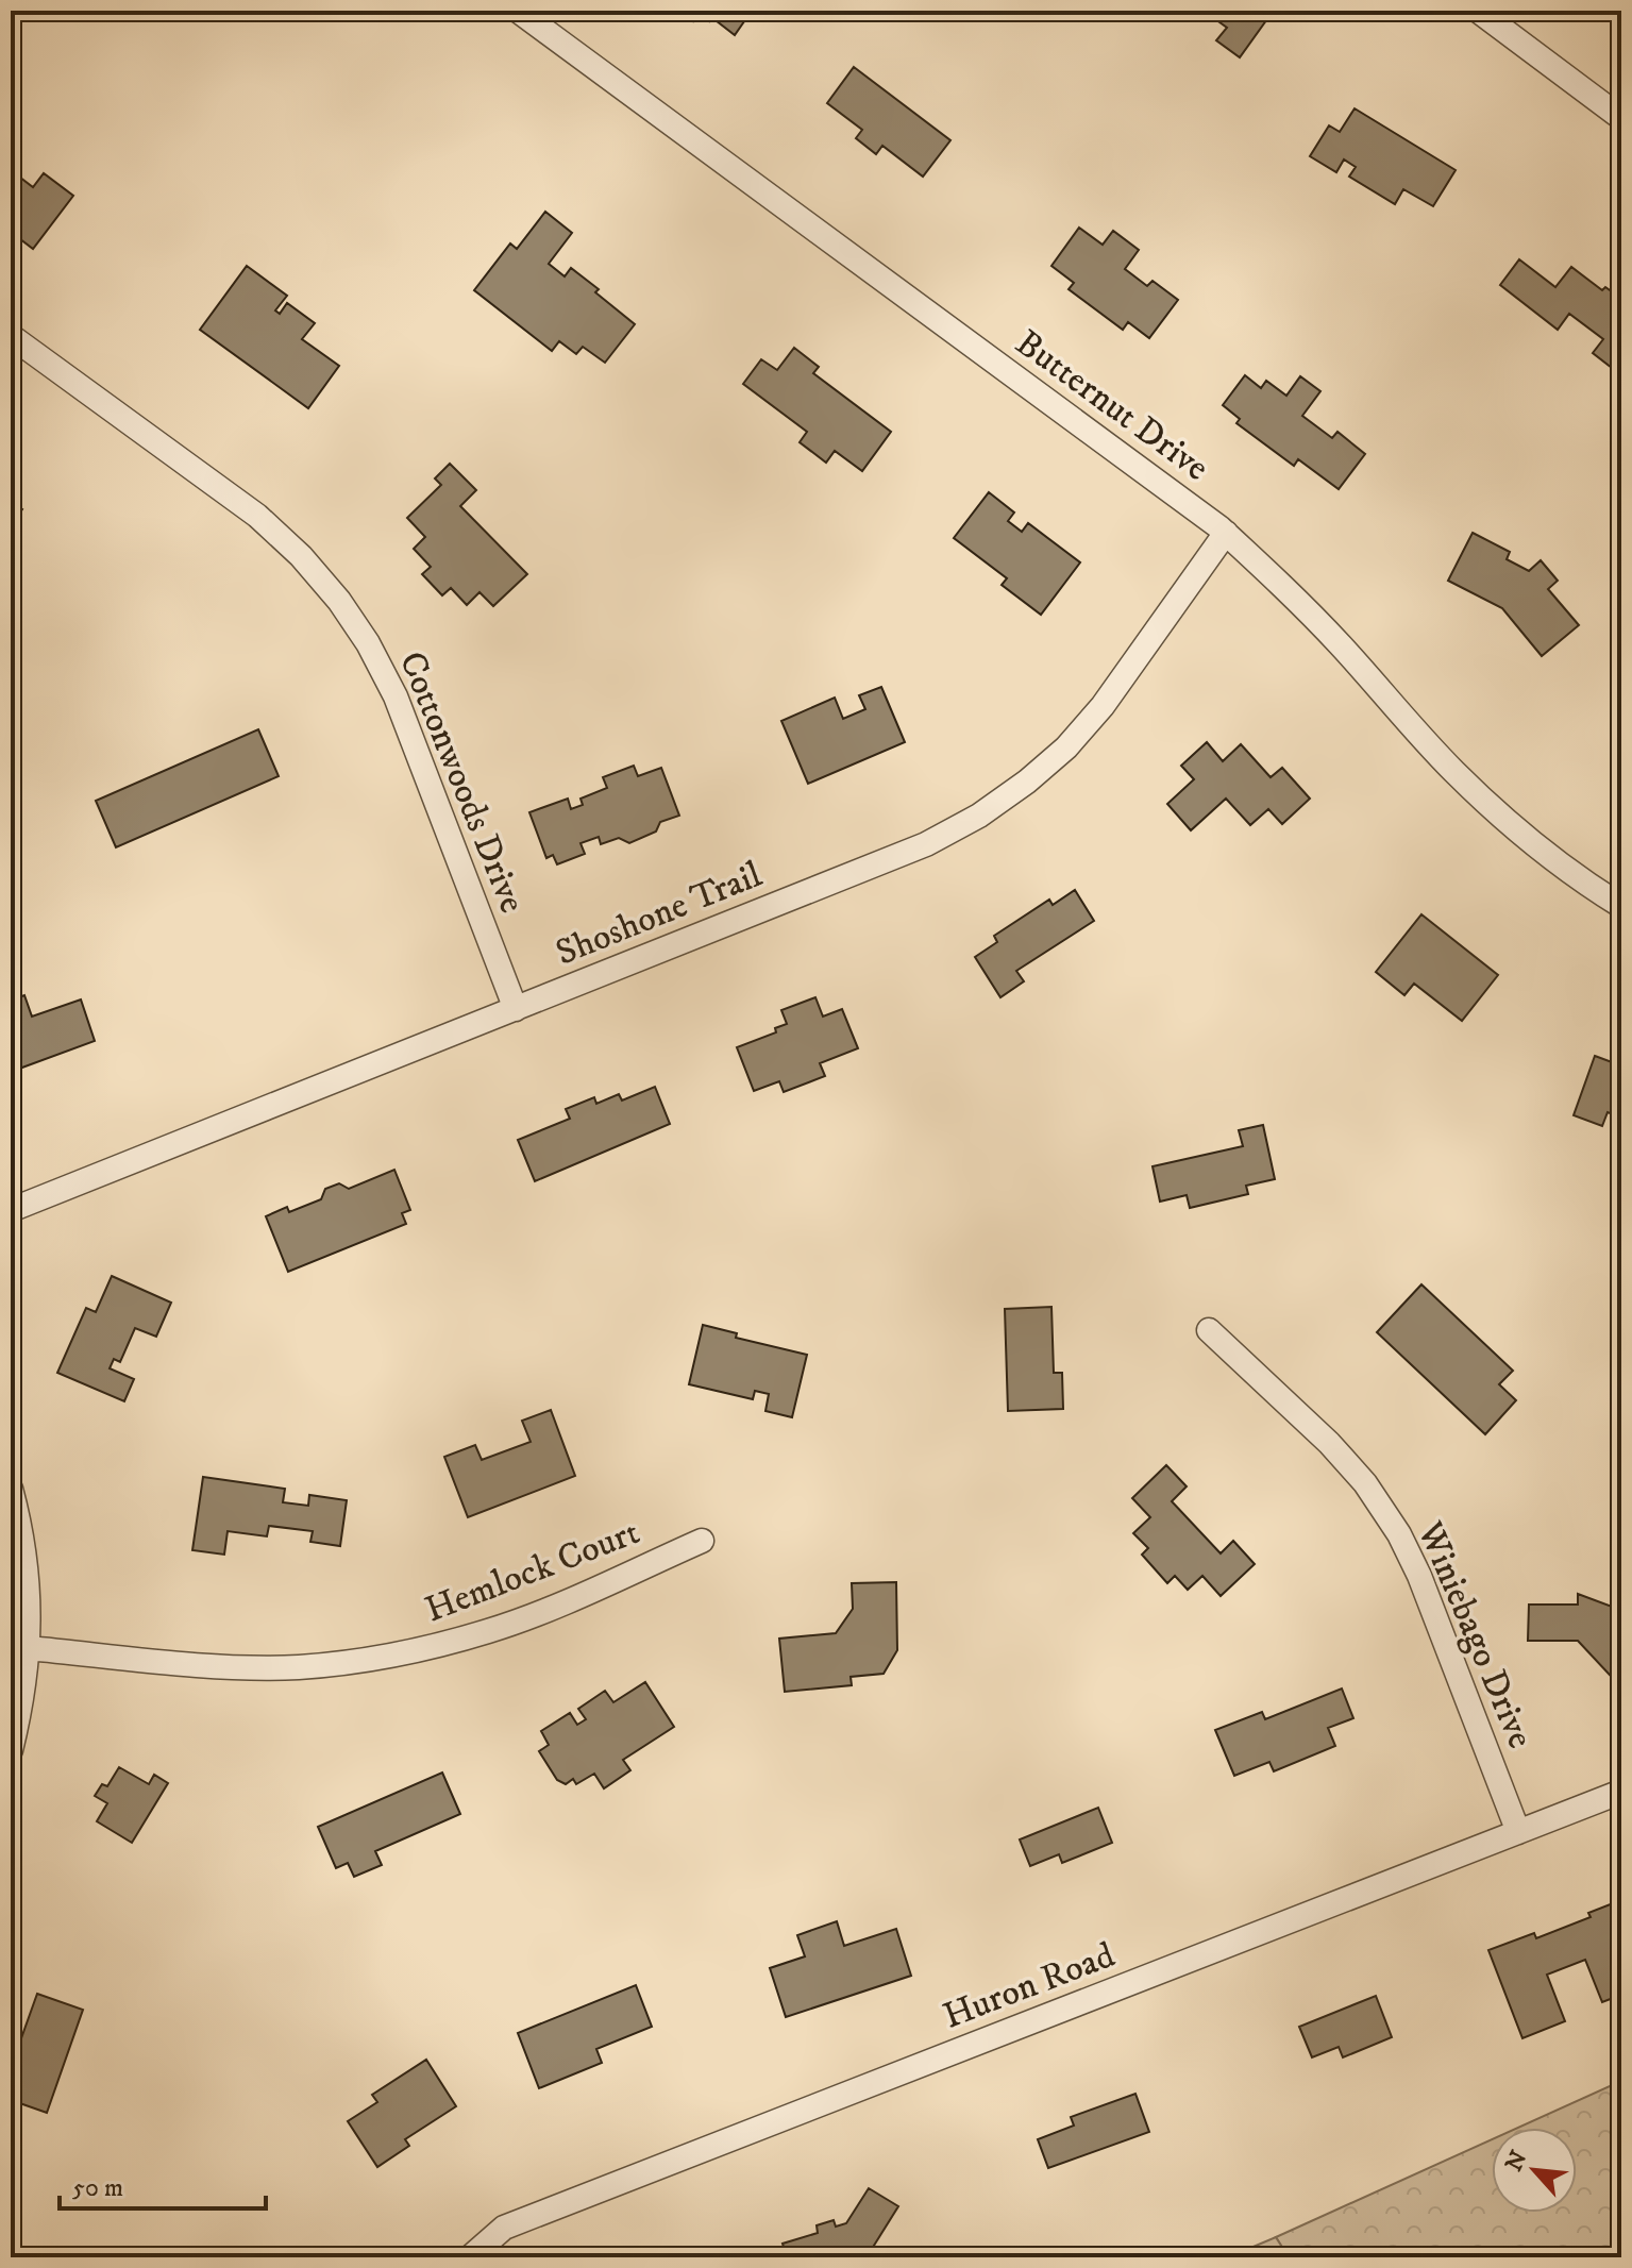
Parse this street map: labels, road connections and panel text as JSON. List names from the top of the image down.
{
  "streets": {
    "street": [
      "Butternut Drive",
      "Cottonwoods Drive",
      "Shoshone Trail",
      "Hemlock Court",
      "Winiebago Drive",
      "Huron Road"
    ]
  },
  "crossings": [
    ["Butternut Drive", "Shoshone Trail"],
    ["Cottonwoods Drive", "Shoshone Trail"],
    ["Winiebago Drive", "Huron Road"]
  ],
  "scale_bar": "50 m",
  "north": "top left"
}
